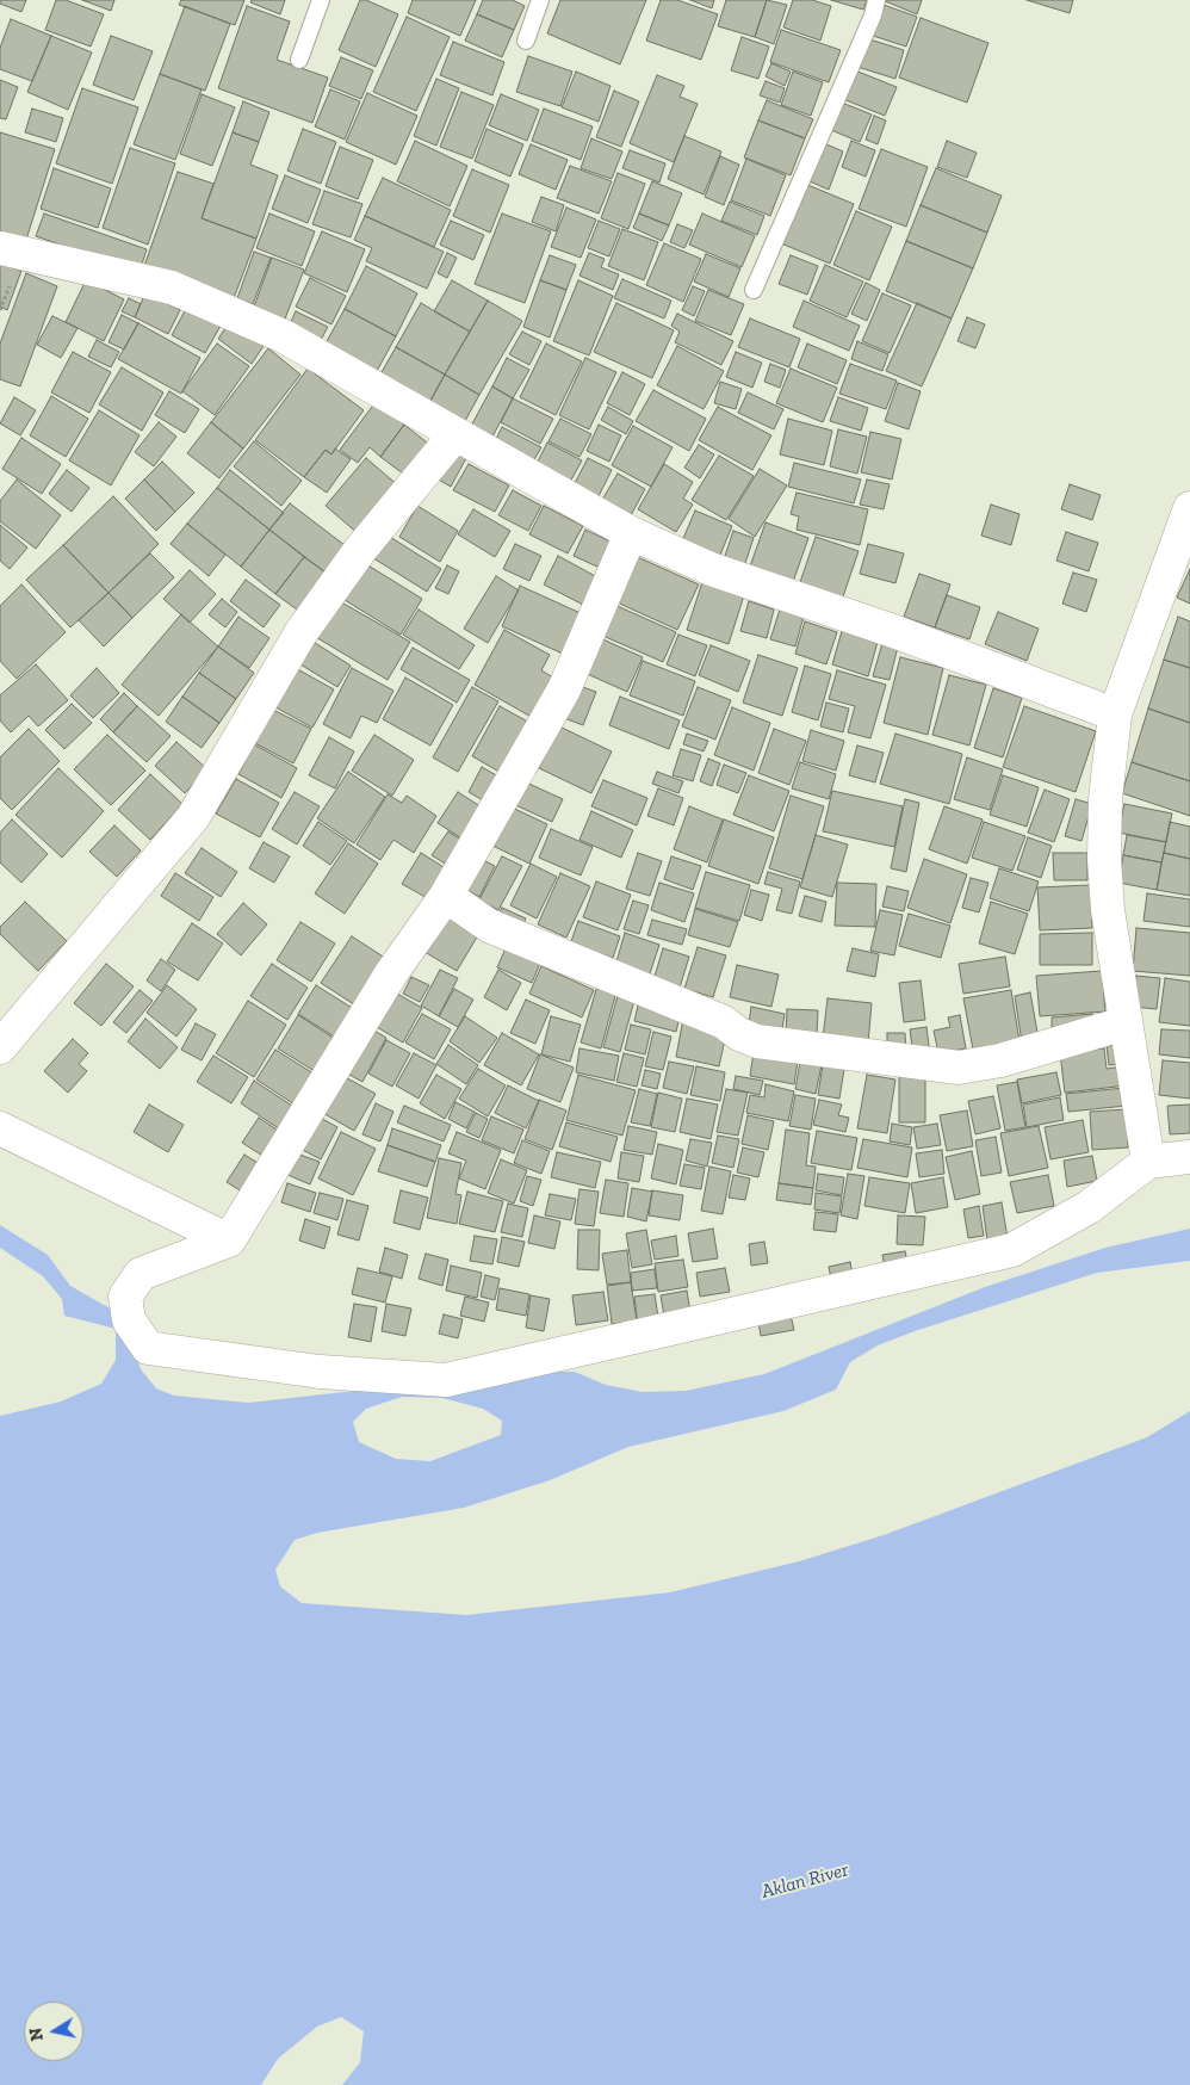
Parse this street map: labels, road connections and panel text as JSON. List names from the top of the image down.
{
  "water": ["Aklan River"],
  "north": "left"
}
